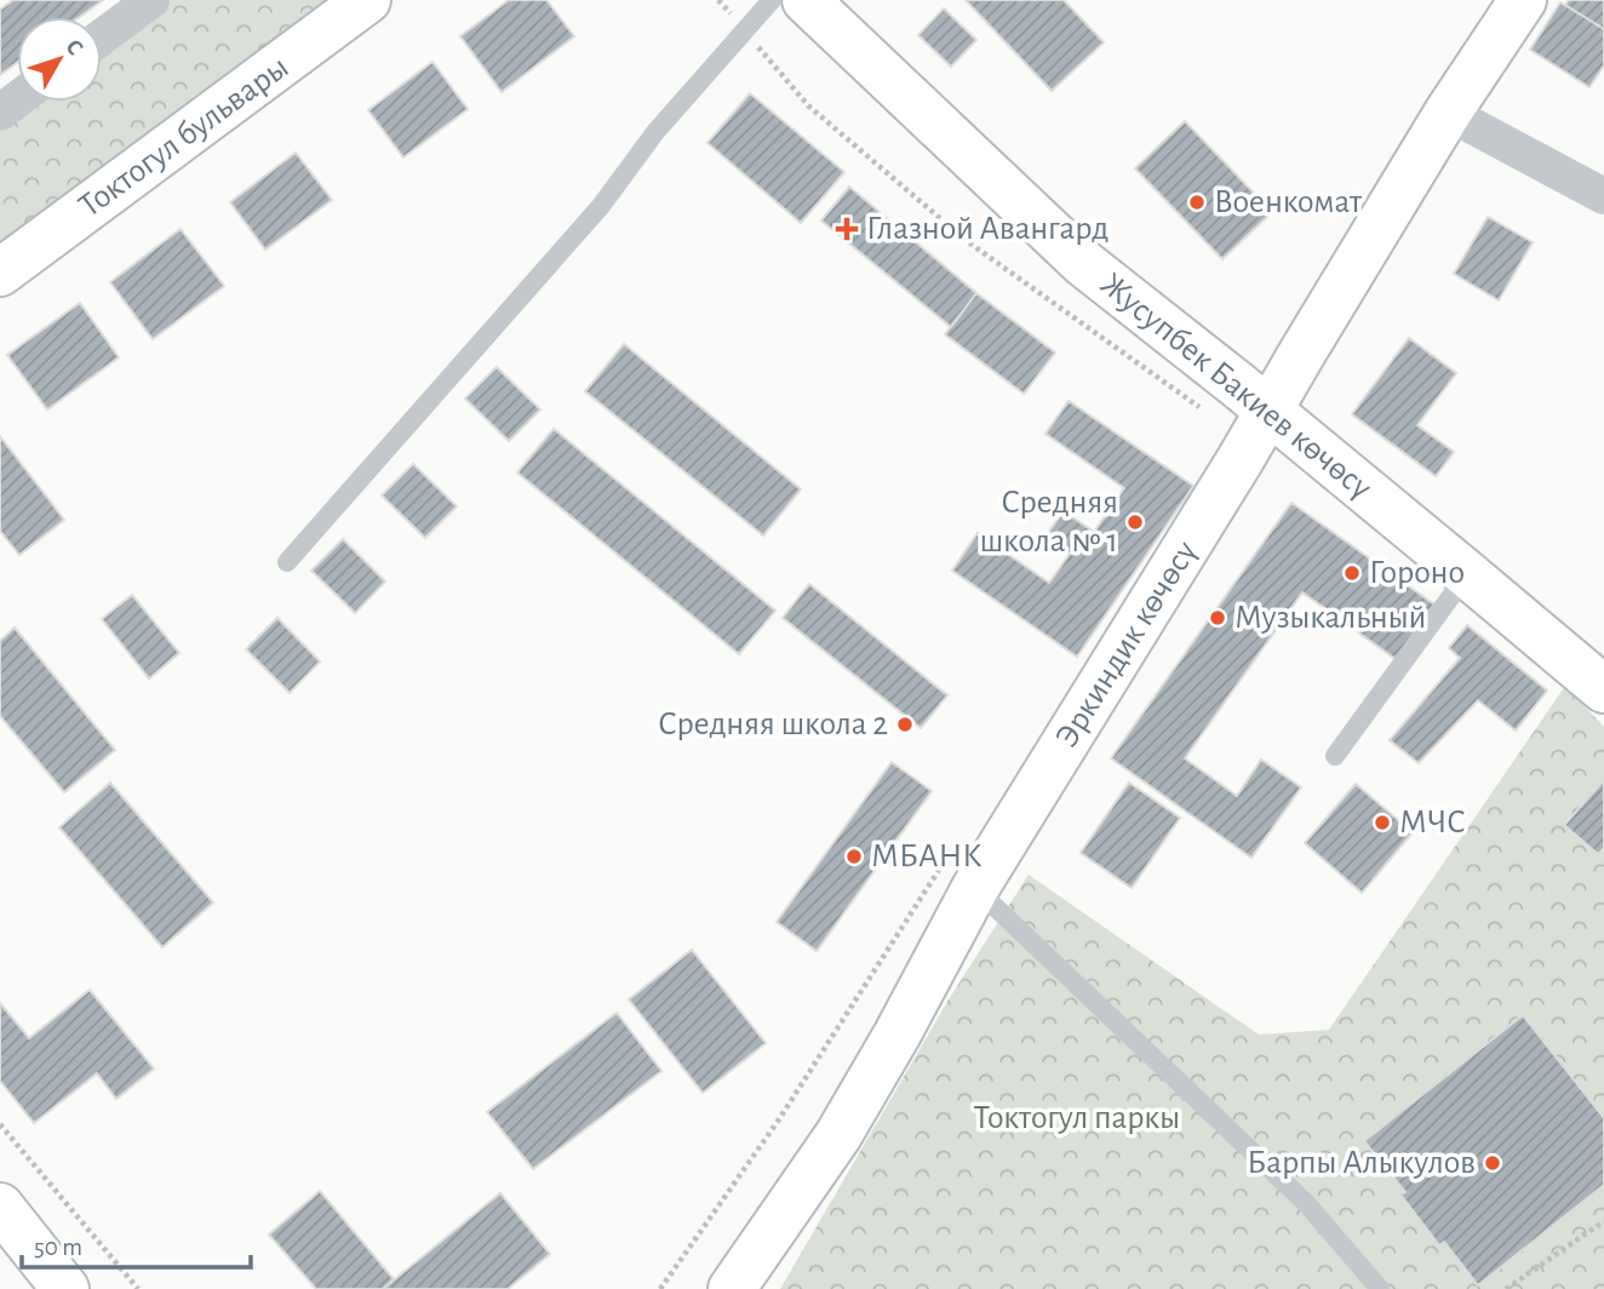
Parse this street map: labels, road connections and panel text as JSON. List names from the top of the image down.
{
  "streets": {
    "main road": ["Токтогул бульвары", "Жусупбек Бакиев көчөсү", "Эркиндик көчөсү"]
  },
  "crossings": [
    ["Жусупбек Бакиев көчөсү", "Эркиндик көчөсү"]
  ],
  "parks": ["Токтогул паркы"],
  "places": {
    "other": [
      "Военкомат",
      "Средняя школа № 1",
      "Гороно",
      "Музыкальный",
      "Средняя школа 2",
      "МЧС",
      "МБАНК",
      "Барпы Алыкулов"
    ],
    "health": ["Глазной Авангард"]
  },
  "scale_bar": "50 m",
  "north": "top right"
}
